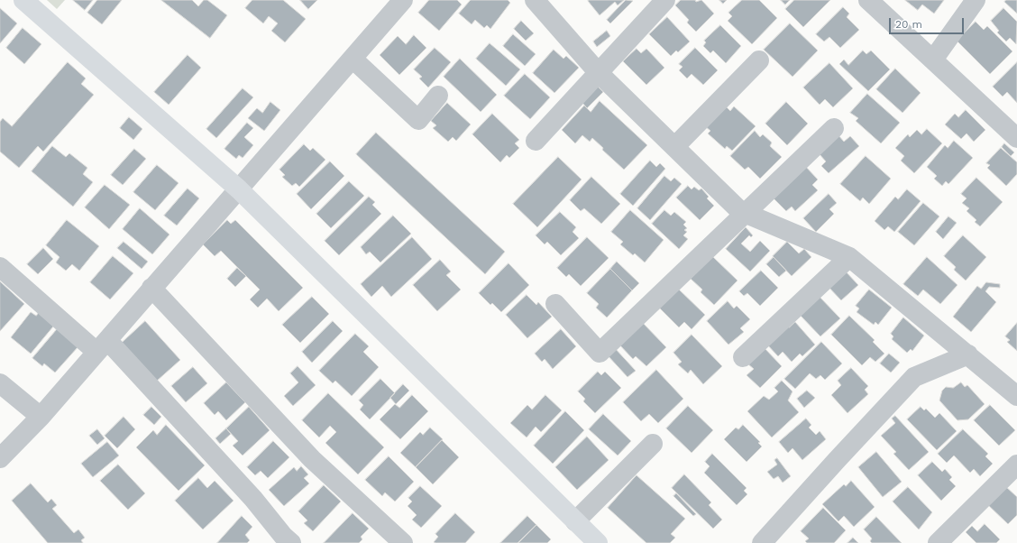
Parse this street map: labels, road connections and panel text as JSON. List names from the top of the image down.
{
  "scale_bar": "20 m"
}
